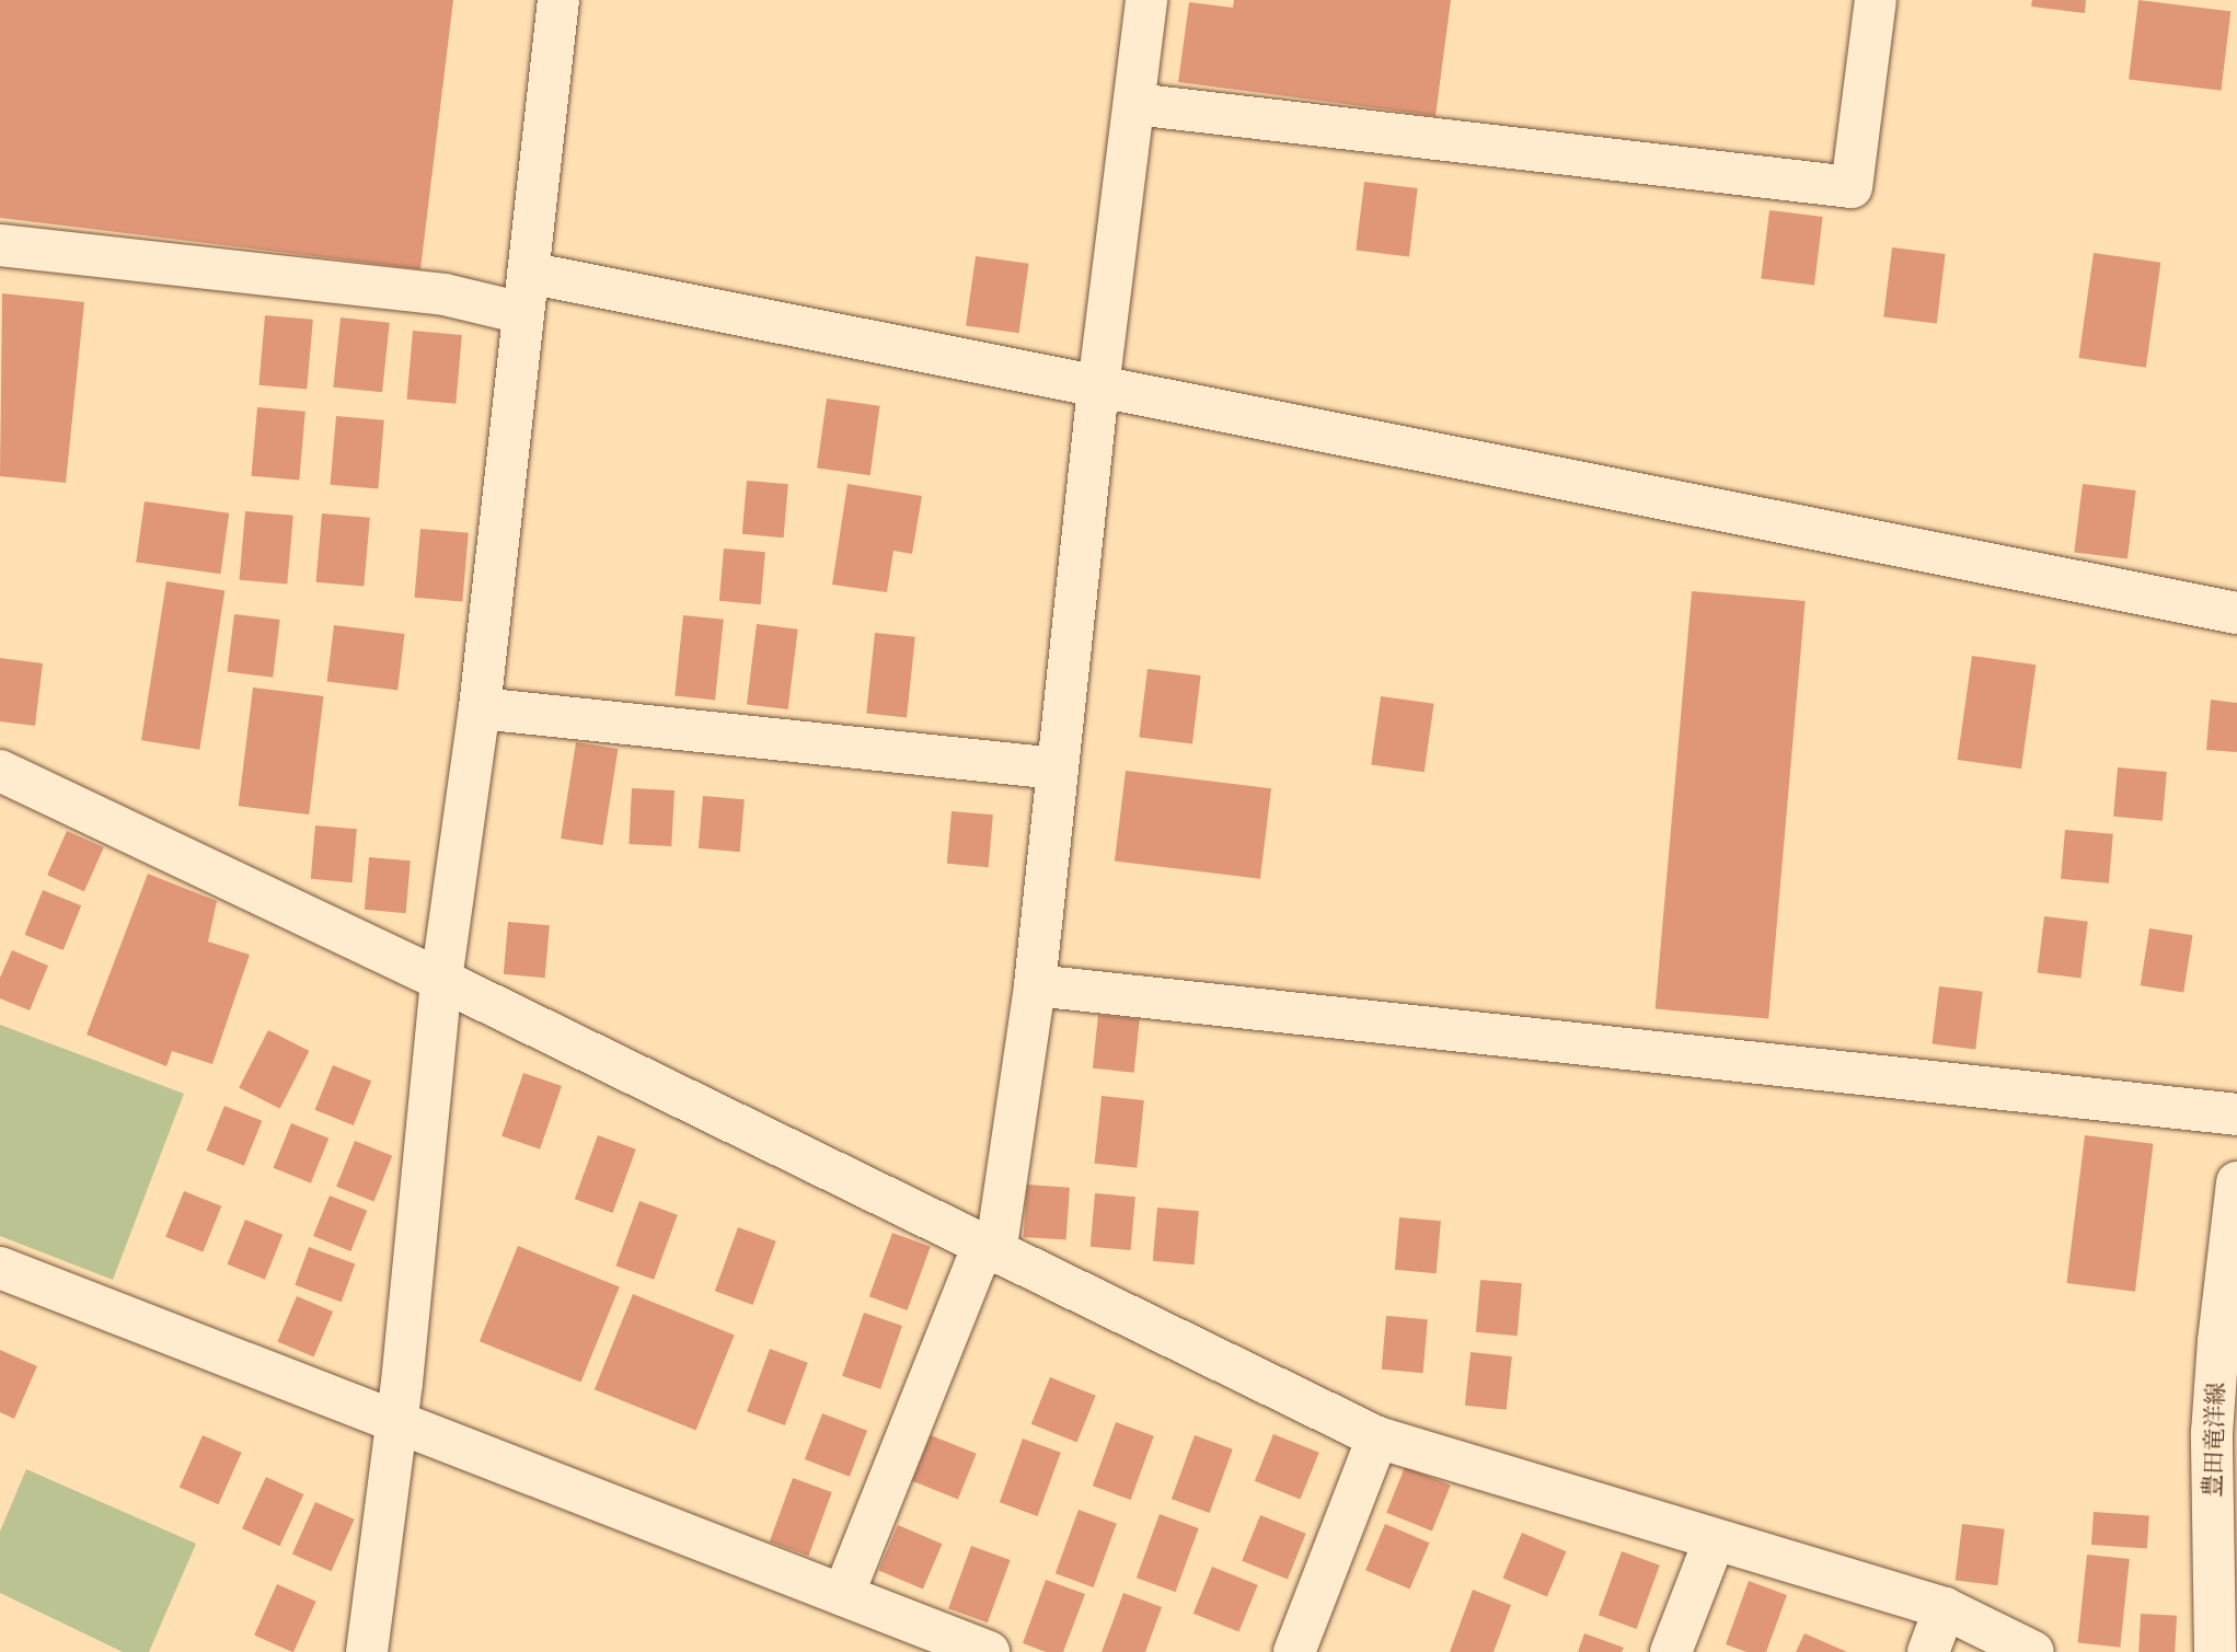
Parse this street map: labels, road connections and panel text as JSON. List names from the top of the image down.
{
  "streets": {
    "street": ["豊田竜洋線"]
  }
}
